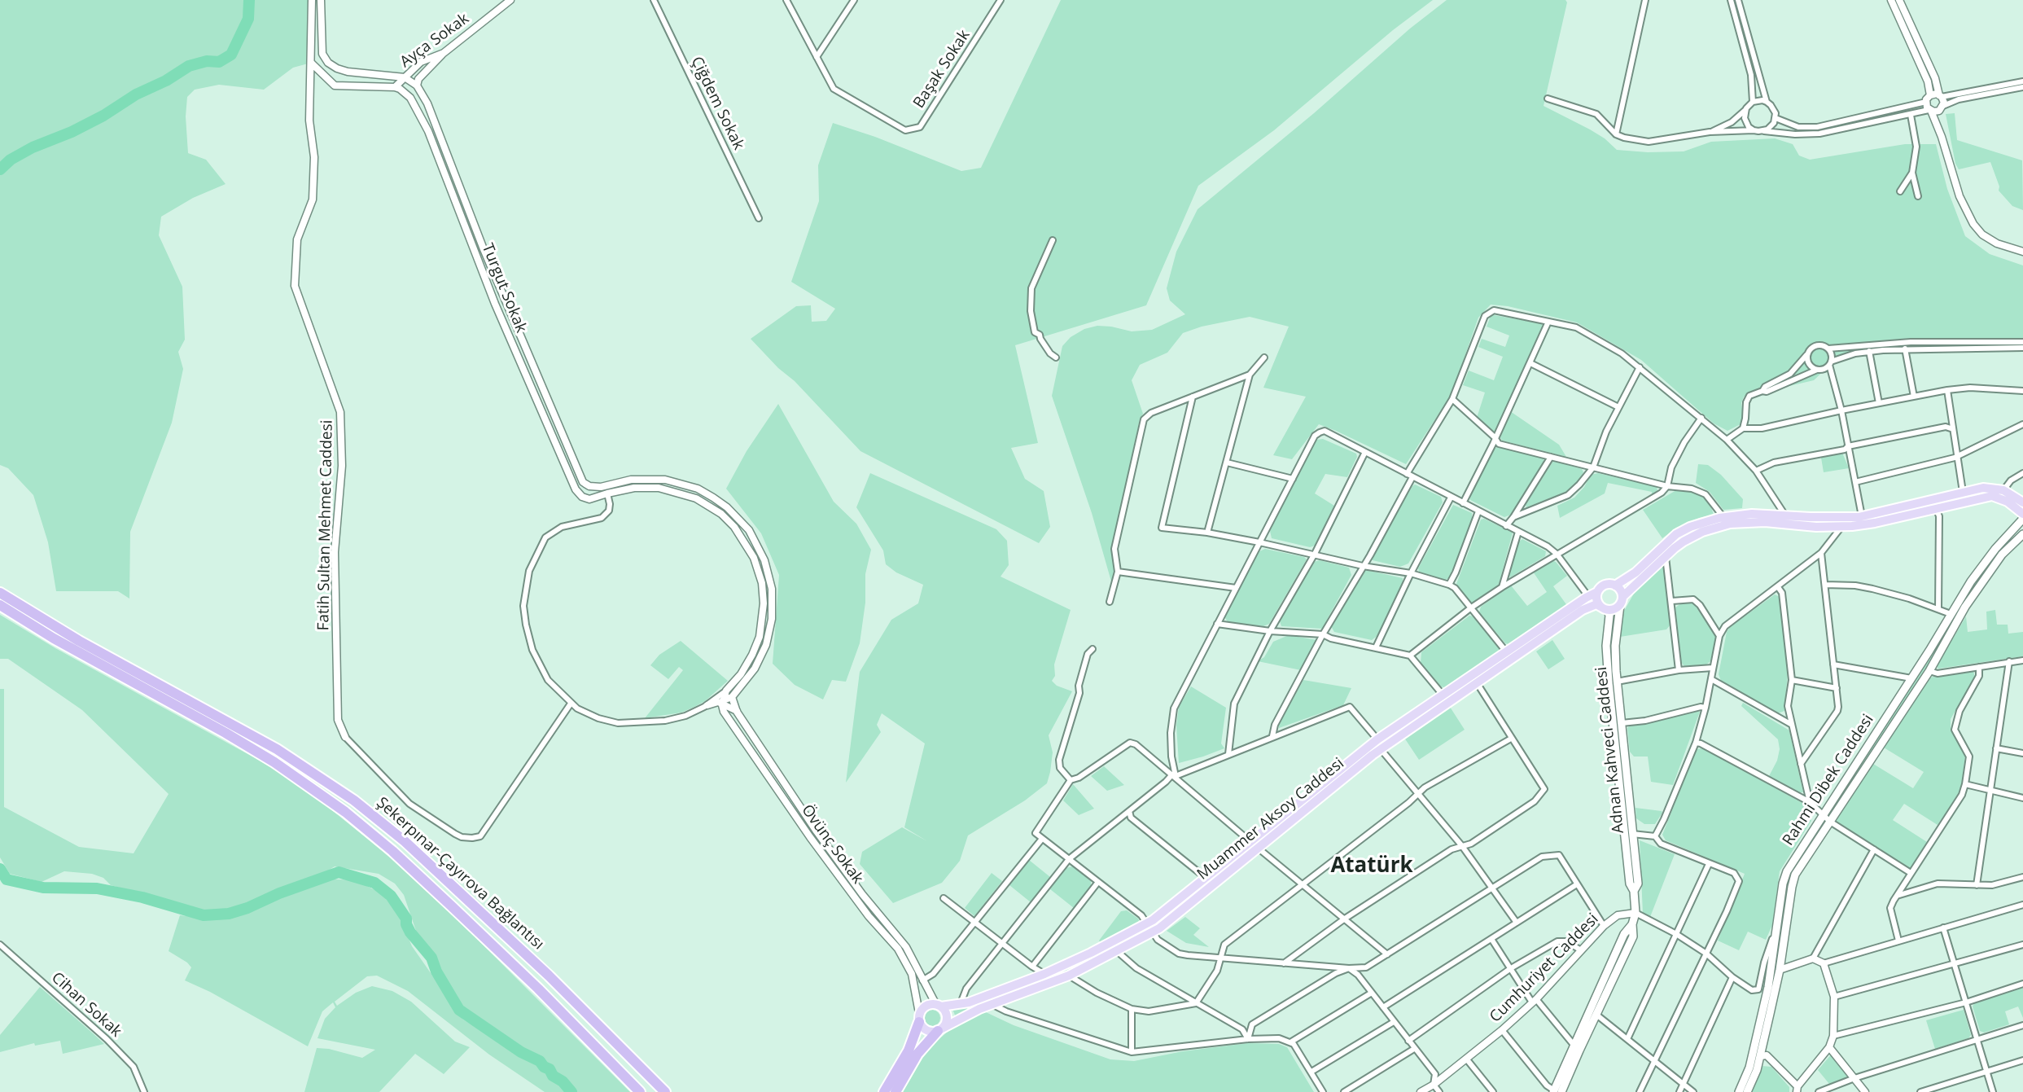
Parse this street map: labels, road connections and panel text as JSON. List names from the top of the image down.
{
  "streets": {
    "highway": ["Şekerpınar-Çayırova Bağlantısı"],
    "main road": ["Adnan Kahveci Caddesi", "Rahmi Dibek Caddesi", "Muammer Aksoy Caddesi"],
    "street": [
      "Ayça Sokak",
      "Başak Sokak",
      "Çiğdem Sokak",
      "Turgut Sokak",
      "Fatih Sultan Mehmet Caddesi",
      "Övünç Sokak",
      "Cumhuriyet Caddesi",
      "Cihan Sokak"
    ]
  },
  "crossings": [
    ["Ayça Sokak", "Turgut Sokak"],
    ["Ayça Sokak", "Fatih Sultan Mehmet Caddesi"],
    ["Adnan Kahveci Caddesi", "Muammer Aksoy Caddesi"],
    ["Adnan Kahveci Caddesi", "Cumhuriyet Caddesi"],
    ["Muammer Aksoy Caddesi", "Övünç Sokak"]
  ],
  "districts": ["Atatürk"]
}
